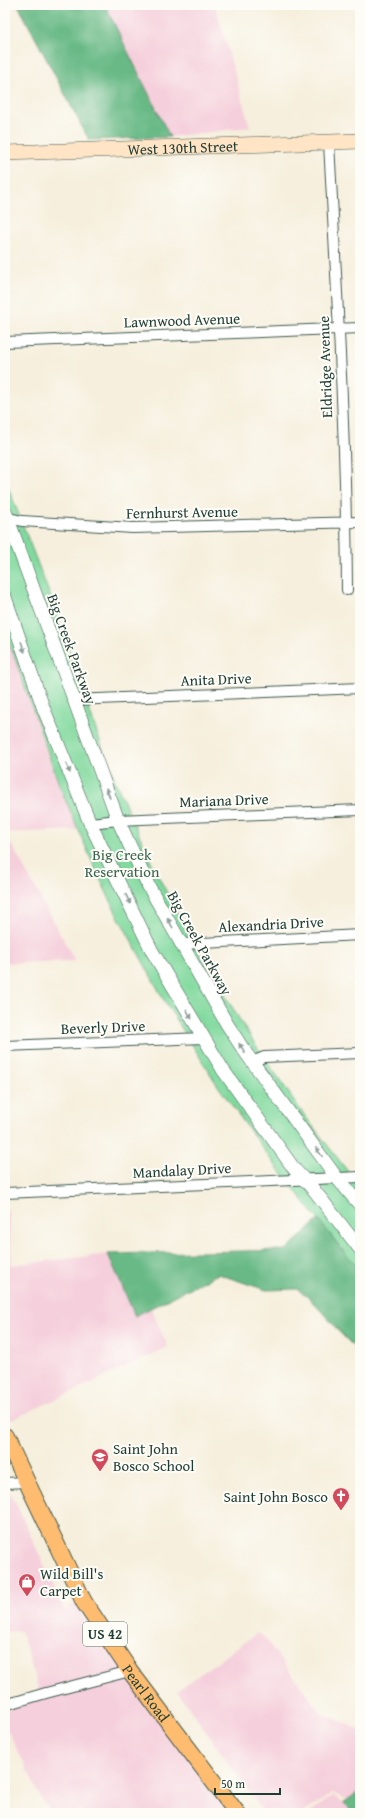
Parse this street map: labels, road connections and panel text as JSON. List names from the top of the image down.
{
  "streets": {
    "main road": ["West 130th Street", "US 42", "Pearl Road"],
    "street": [
      "Lawnwood Avenue",
      "Eldridge Avenue",
      "Fernhurst Avenue",
      "Big Creek Parkway",
      "Anita Drive",
      "Mariana Drive",
      "Alexandria Drive",
      "Beverly Drive",
      "Mandalay Drive"
    ]
  },
  "crossings": [
    ["West 130th Street", "Eldridge Avenue"],
    ["Lawnwood Avenue", "Eldridge Avenue"],
    ["Eldridge Avenue", "Fernhurst Avenue"],
    ["Fernhurst Avenue", "Big Creek Parkway"],
    ["Big Creek Parkway", "Anita Drive"],
    ["Big Creek Parkway", "Mariana Drive"],
    ["Big Creek Parkway", "Alexandria Drive"],
    ["Big Creek Parkway", "Mandalay Drive"]
  ],
  "parks": ["Big Creek Reservation"],
  "places": {
    "school or university": ["Saint John Bosco School"],
    "church": ["Saint John Bosco"],
    "shop": ["Wild Bill's Carpet"]
  },
  "scale_bar": "50 m"
}
